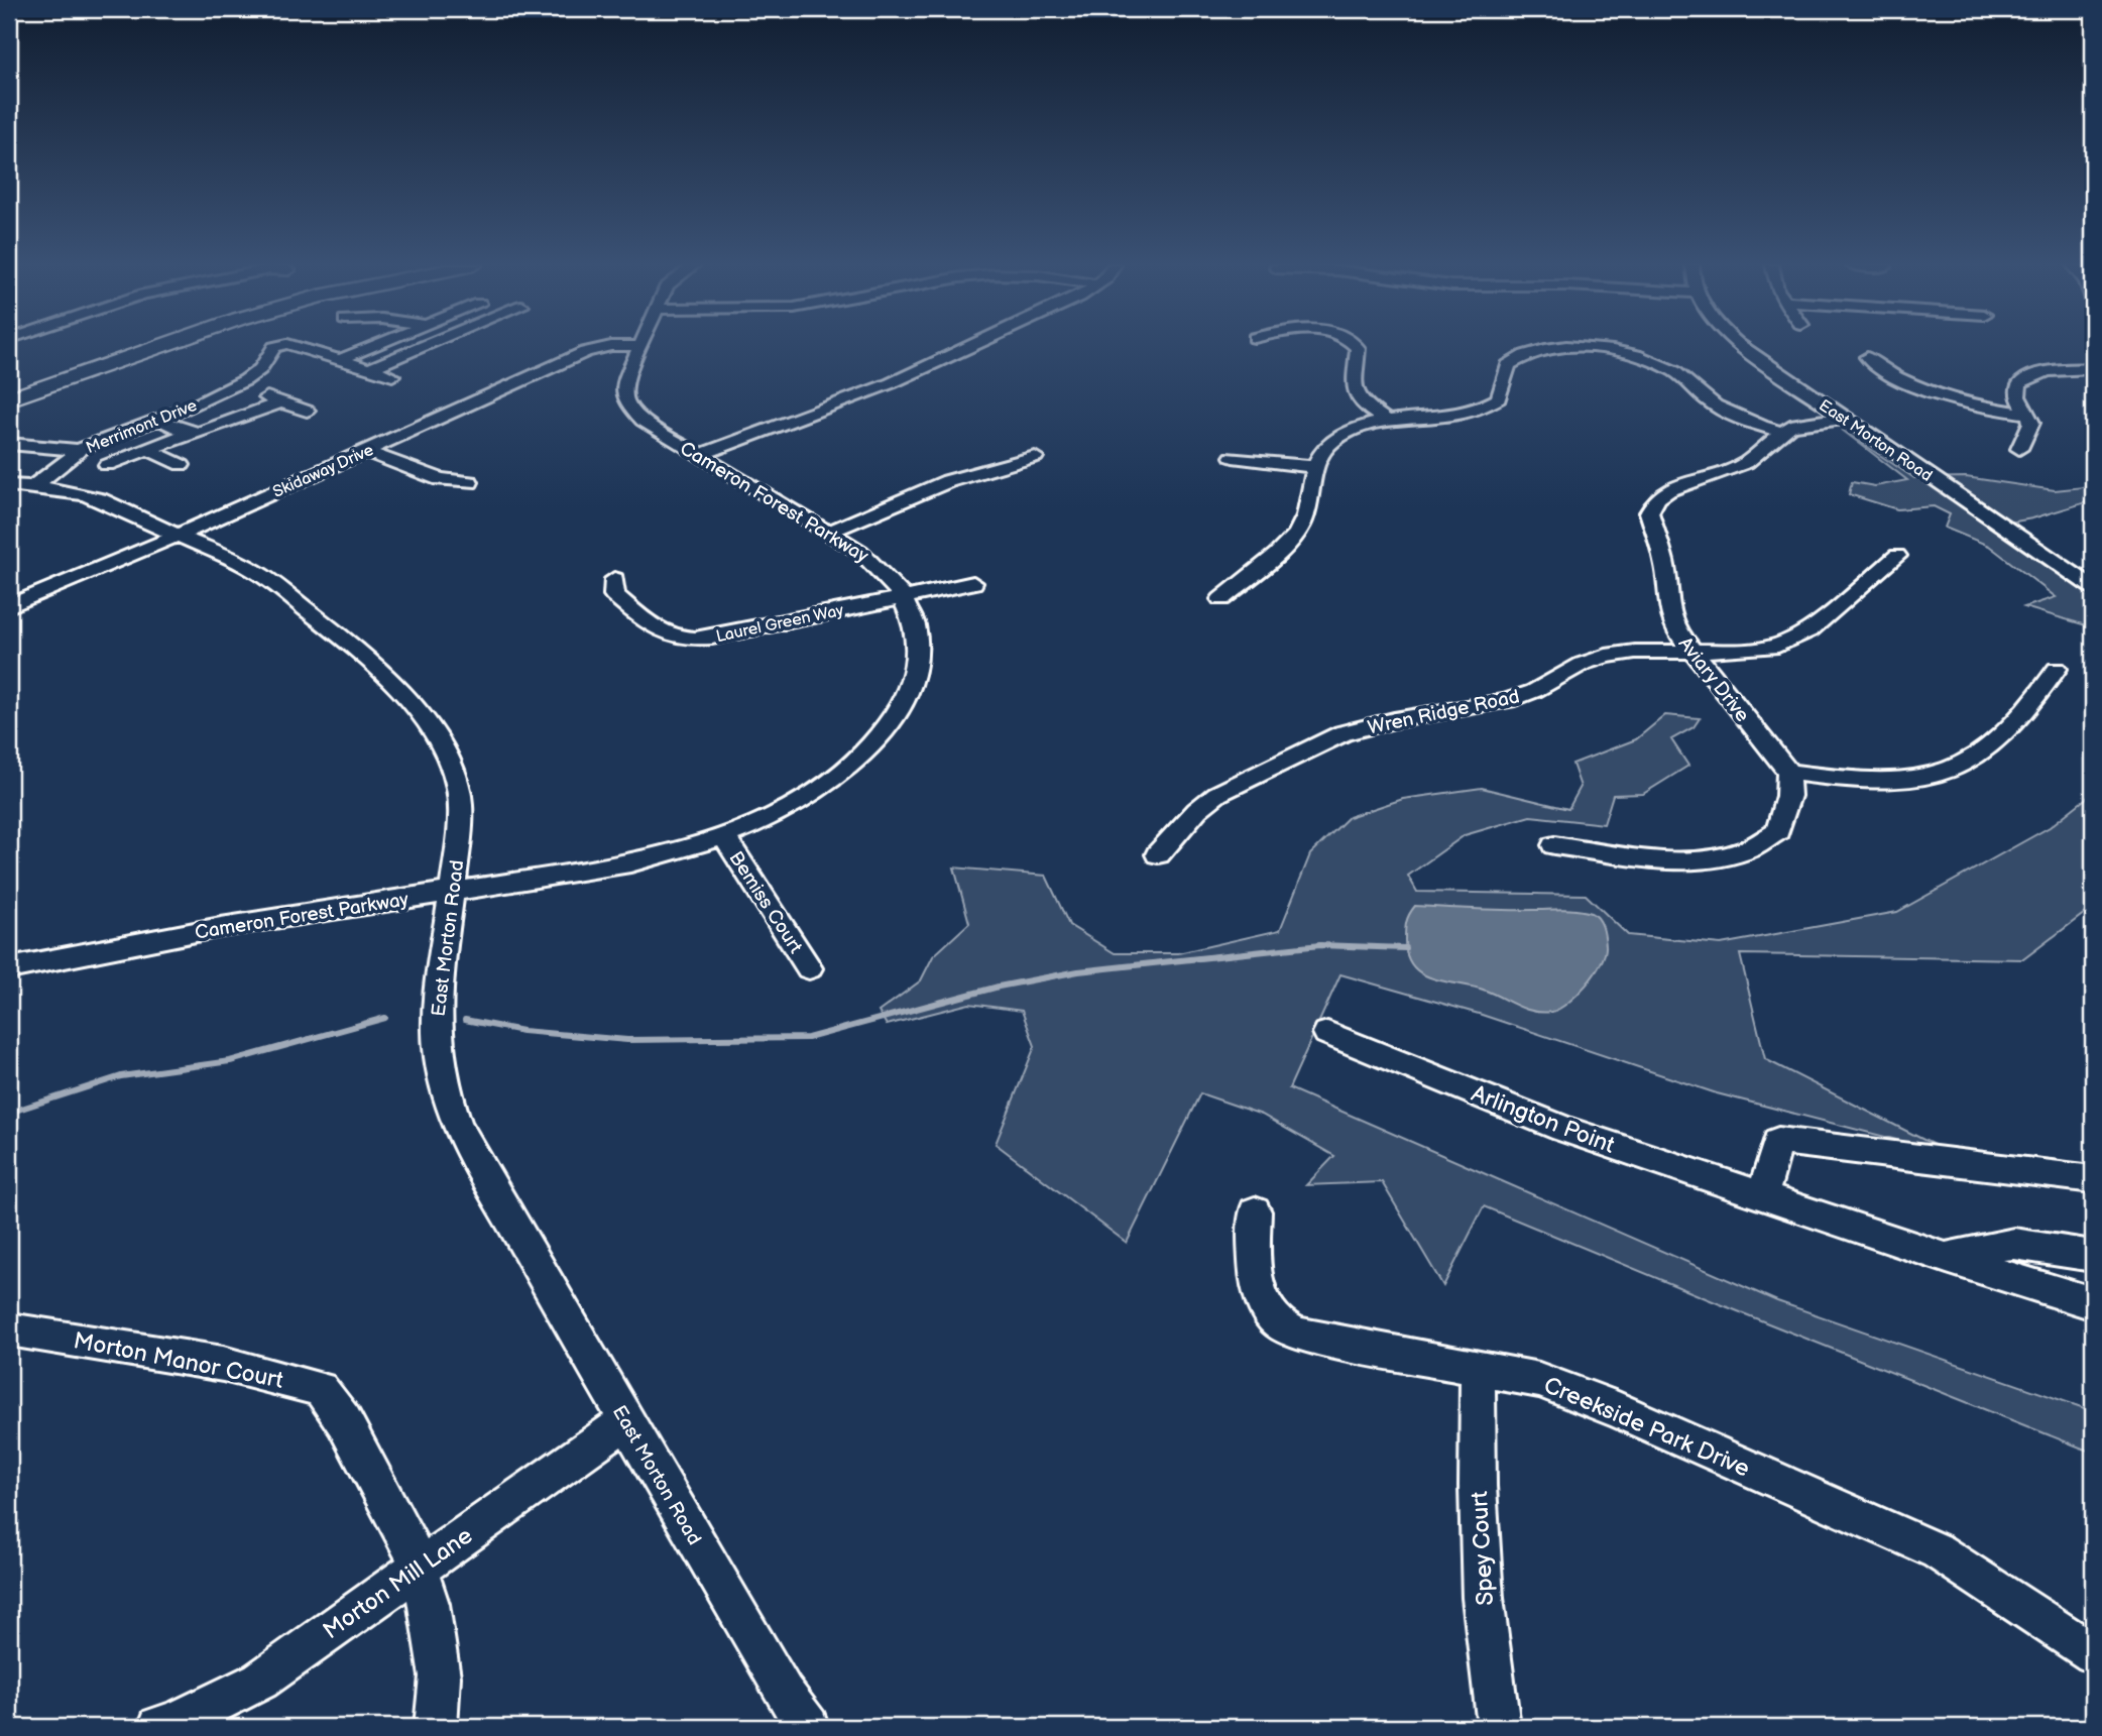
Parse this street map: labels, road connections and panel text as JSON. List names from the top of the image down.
{
  "streets": {
    "street": [
      "Merrimont Drive",
      "East Morton Road",
      "Skidaway Drive",
      "Cameron Forest Parkway",
      "Laurel Green Way",
      "Aviary Drive",
      "Wren Ridge Road",
      "Bemiss Court",
      "Arlington Point",
      "Morton Manor Court",
      "Creekside Park Drive",
      "Spey Court",
      "Morton Mill Lane"
    ]
  },
  "crossings": [
    ["Merrimont Drive", "East Morton Road"],
    ["East Morton Road", "Skidaway Drive"],
    ["East Morton Road", "Cameron Forest Parkway"],
    ["East Morton Road", "Aviary Drive"],
    ["East Morton Road", "Morton Mill Lane"],
    ["Skidaway Drive", "Cameron Forest Parkway"],
    ["Cameron Forest Parkway", "Laurel Green Way"],
    ["Cameron Forest Parkway", "Bemiss Court"],
    ["Aviary Drive", "Wren Ridge Road"],
    ["Morton Manor Court", "Morton Mill Lane"],
    ["Creekside Park Drive", "Spey Court"]
  ]
}
